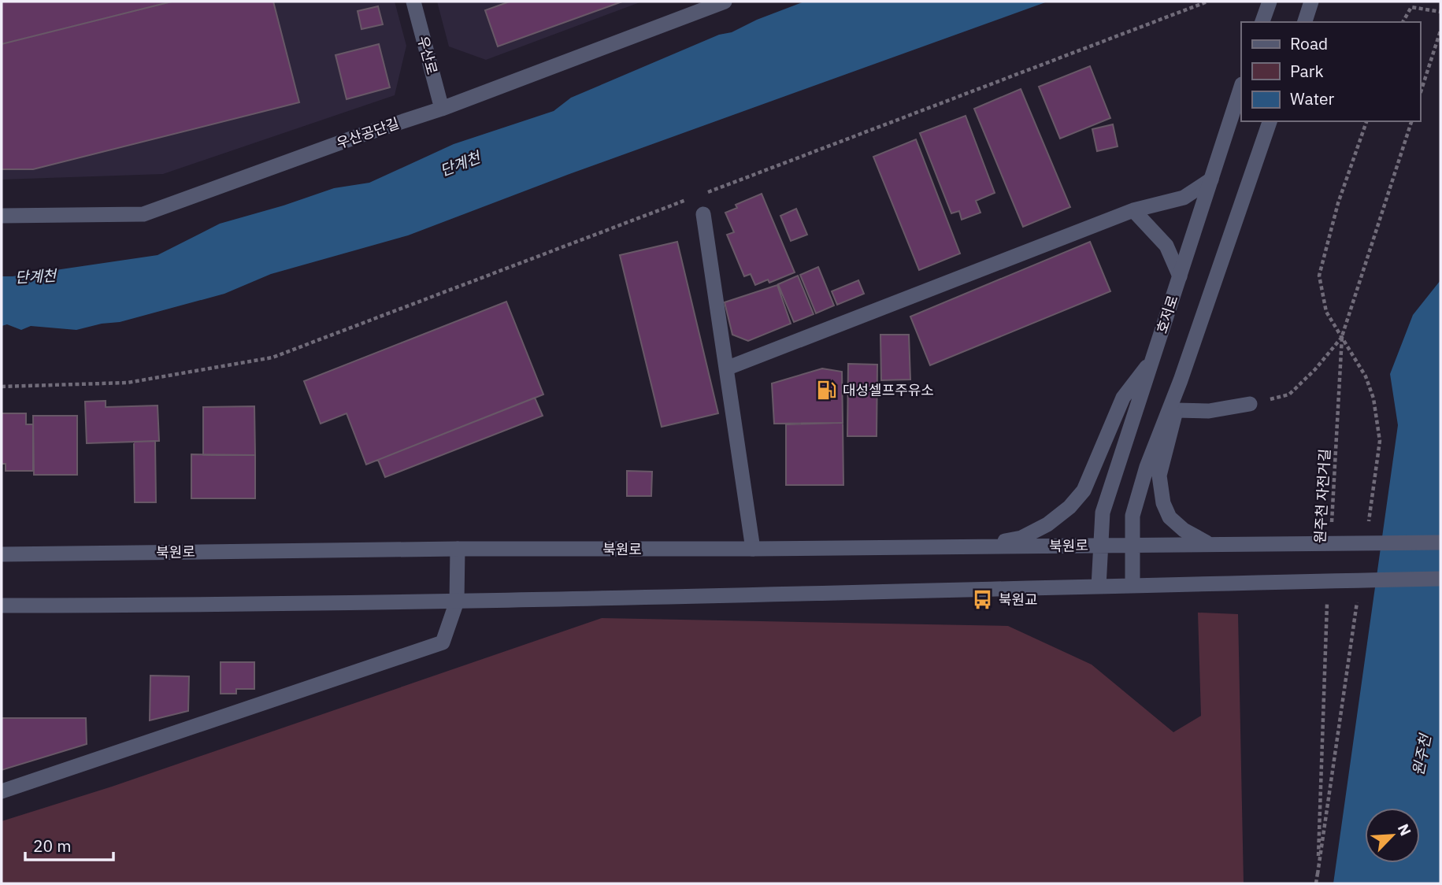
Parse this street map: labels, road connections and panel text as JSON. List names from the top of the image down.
{
  "streets": {
    "street": [
      "우산로",
      "우산공단길",
      "호저로",
      "북원로"
    ],
    "path": ["원주천 자전거길"]
  },
  "crossings": [
    ["우산로", "우산공단길"],
    ["호저로", "북원로"]
  ],
  "water": ["단계천", "원주천"],
  "places": {
    "fuel station": ["대성셀프주유소"],
    "bus stop": ["북원교"]
  },
  "legend": ["Road", "Park", "Water"],
  "scale_bar": "20 m",
  "north": "top right"
}
